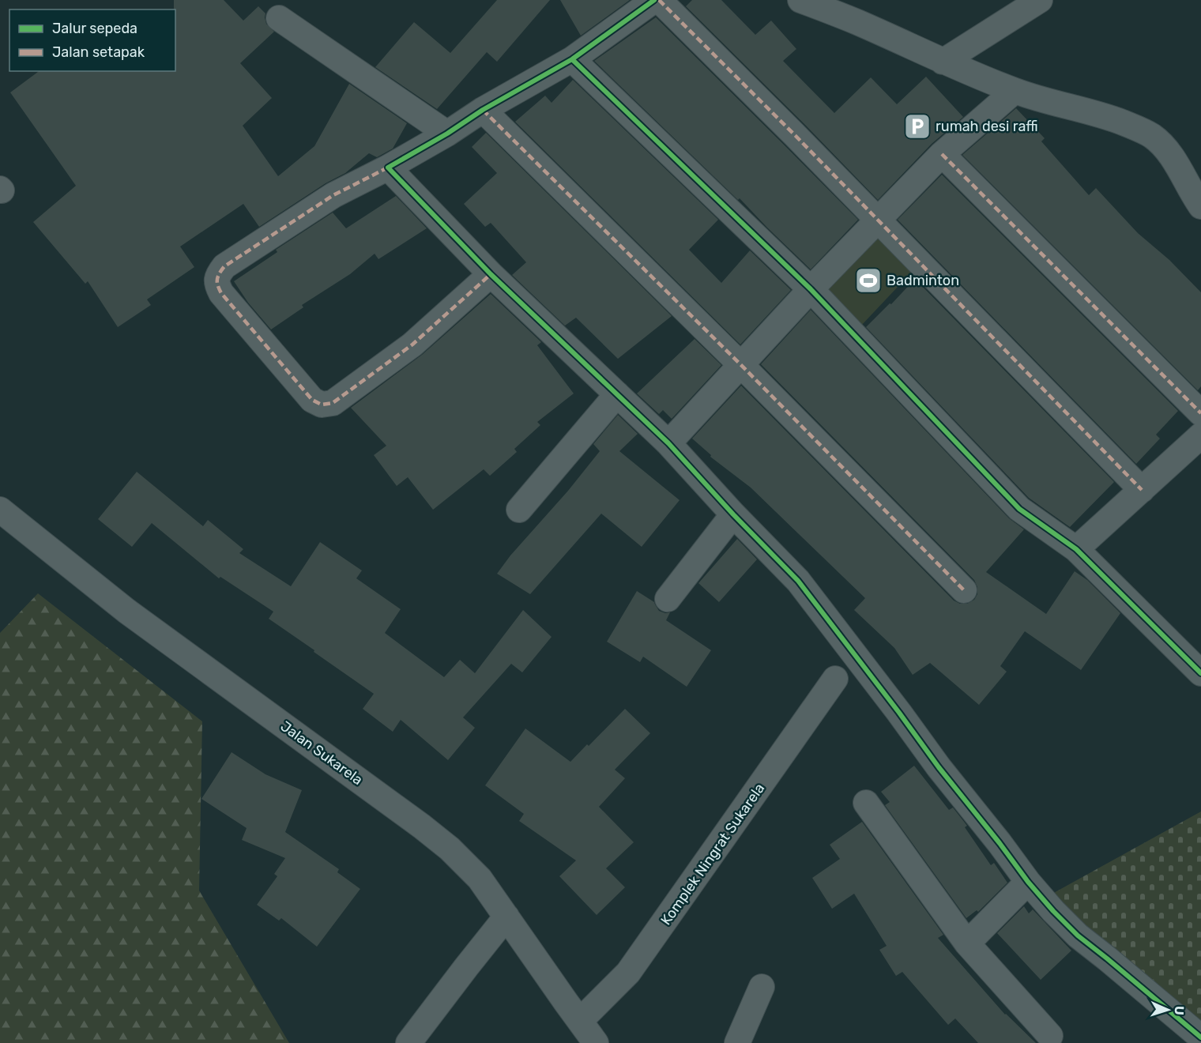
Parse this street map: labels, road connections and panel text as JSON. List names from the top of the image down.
{
  "streets": {
    "street": ["Jalan Sukarela", "Komplek Ningrat Sukarela"]
  },
  "crossings": [
    ["Jalan Sukarela", "Komplek Ningrat Sukarela"]
  ],
  "places": {
    "parking": ["rumah desi raffi"],
    "sports": ["Badminton"]
  },
  "legend": ["Jalur sepeda", "Jalan setapak"],
  "north": "right"
}
